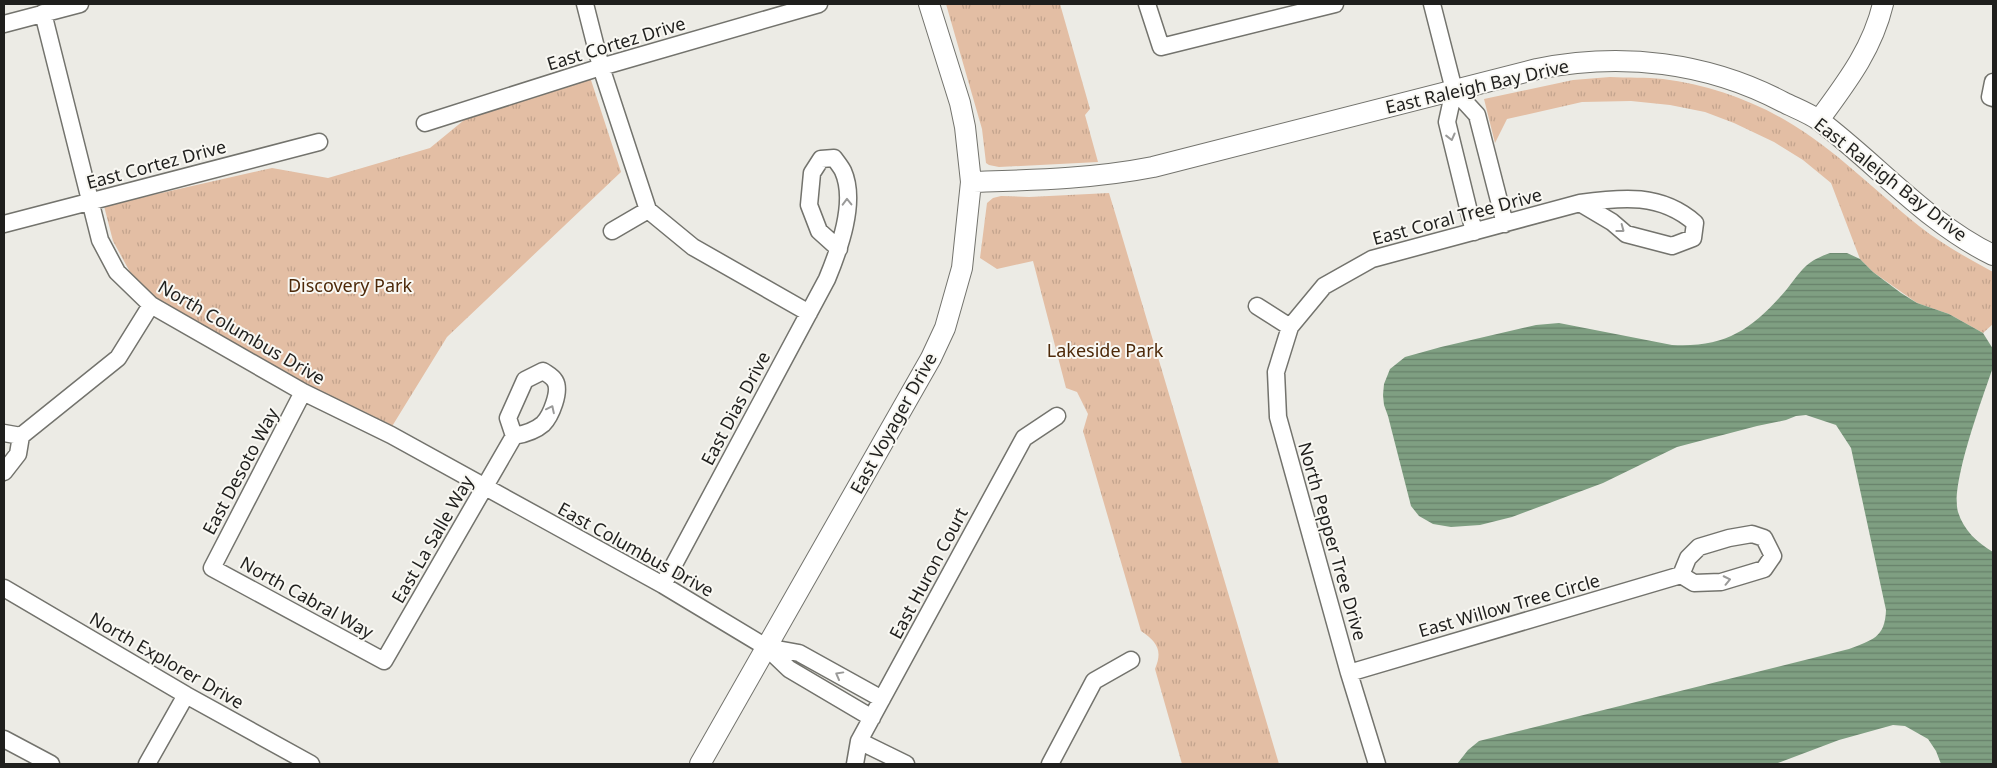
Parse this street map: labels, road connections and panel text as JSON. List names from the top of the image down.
{
  "streets": {
    "street": [
      "East Cortez Drive",
      "East Raleigh Bay Drive",
      "East Coral Tree Drive",
      "North Columbus Drive",
      "East Dias Drive",
      "East Voyager Drive",
      "East Desoto Way",
      "East La Salle Way",
      "North Pepper Tree Drive",
      "East Columbus Drive",
      "East Huron Court",
      "North Cabral Way",
      "East Willow Tree Circle",
      "North Explorer Drive"
    ]
  },
  "crossings": [
    ["East Cortez Drive", "North Columbus Drive"],
    ["East Raleigh Bay Drive", "East Voyager Drive"],
    ["East Coral Tree Drive", "North Pepper Tree Drive"],
    ["North Columbus Drive", "East Desoto Way"],
    ["North Columbus Drive", "East La Salle Way"],
    ["North Columbus Drive", "East Columbus Drive"],
    ["East Dias Drive", "East Columbus Drive"],
    ["East Voyager Drive", "East Columbus Drive"],
    ["East Desoto Way", "North Cabral Way"],
    ["East La Salle Way", "East Columbus Drive"],
    ["East La Salle Way", "North Cabral Way"],
    ["North Pepper Tree Drive", "East Willow Tree Circle"],
    ["East Columbus Drive", "East Huron Court"]
  ],
  "parks": ["Discovery Park", "Lakeside Park"]
}
